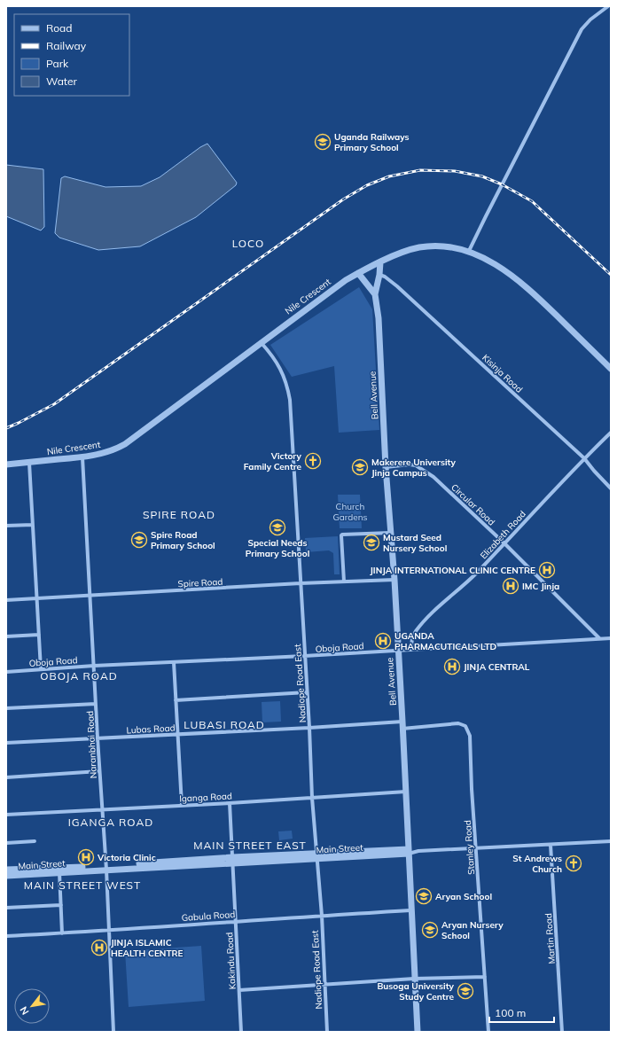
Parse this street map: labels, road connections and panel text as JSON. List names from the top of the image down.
{
  "streets": {
    "street": [
      "Nile Crescent",
      "Kisinja Road",
      "Bell Avenue",
      "Circular Road",
      "Elizabeth Road",
      "Spire Road",
      "Oboja Road",
      "Nadiope Road East",
      "Lubas Road",
      "Naranbhai Road",
      "Iganga Road",
      "Stanley Road",
      "Main Street",
      "Gabula Road",
      "Martin Road",
      "Kakindu Road"
    ]
  },
  "crossings": [
    ["Nile Crescent", "Bell Avenue"],
    ["Nile Crescent", "Nadiope Road East"],
    ["Nile Crescent", "Naranbhai Road"],
    ["Kisinja Road", "Elizabeth Road"],
    ["Bell Avenue", "Circular Road"],
    ["Bell Avenue", "Spire Road"],
    ["Bell Avenue", "Oboja Road"],
    ["Bell Avenue", "Lubas Road"],
    ["Bell Avenue", "Iganga Road"],
    ["Bell Avenue", "Stanley Road"],
    ["Bell Avenue", "Main Street"],
    ["Bell Avenue", "Gabula Road"],
    ["Circular Road", "Elizabeth Road"],
    ["Circular Road", "Oboja Road"],
    ["Elizabeth Road", "Oboja Road"],
    ["Spire Road", "Nadiope Road East"],
    ["Spire Road", "Naranbhai Road"],
    ["Oboja Road", "Nadiope Road East"],
    ["Oboja Road", "Naranbhai Road"],
    ["Nadiope Road East", "Lubas Road"],
    ["Nadiope Road East", "Iganga Road"],
    ["Nadiope Road East", "Main Street"],
    ["Nadiope Road East", "Gabula Road"],
    ["Lubas Road", "Naranbhai Road"],
    ["Naranbhai Road", "Iganga Road"],
    ["Naranbhai Road", "Main Street"],
    ["Naranbhai Road", "Gabula Road"],
    ["Iganga Road", "Kakindu Road"],
    ["Stanley Road", "Main Street"],
    ["Main Street", "Martin Road"],
    ["Main Street", "Kakindu Road"],
    ["Gabula Road", "Kakindu Road"]
  ],
  "districts": [
    "LOCO",
    "SPIRE ROAD",
    "OBOJA ROAD",
    "LUBASI ROAD",
    "IGANGA ROAD",
    "MAIN STREET EAST",
    "MAIN STREET WEST"
  ],
  "parks": ["Church Gardens"],
  "places": {
    "school or university": [
      "Uganda Railways Primary School",
      "Makerere University Jinja Campus",
      "Special Needs Primary School",
      "Spire Road Primary School",
      "Mustard Seed Nursery School",
      "Aryan School",
      "Aryan Nursery School",
      "Busoga University Study Centre"
    ],
    "church": ["Victory Family Centre", "St Andrews Church"],
    "hospital": [
      "JINJA INTERNATIONAL CLINIC CENTRE",
      "IMC Jinja",
      "UGANDA PHARMACUTICALS LTD",
      "JINJA CENTRAL",
      "Victoria Clinic",
      "JINJA ISLAMIC HEALTH CENTRE"
    ]
  },
  "legend": [
    "Road",
    "Railway",
    "Park",
    "Water"
  ],
  "scale_bar": "100 m",
  "north": "bottom left"
}
